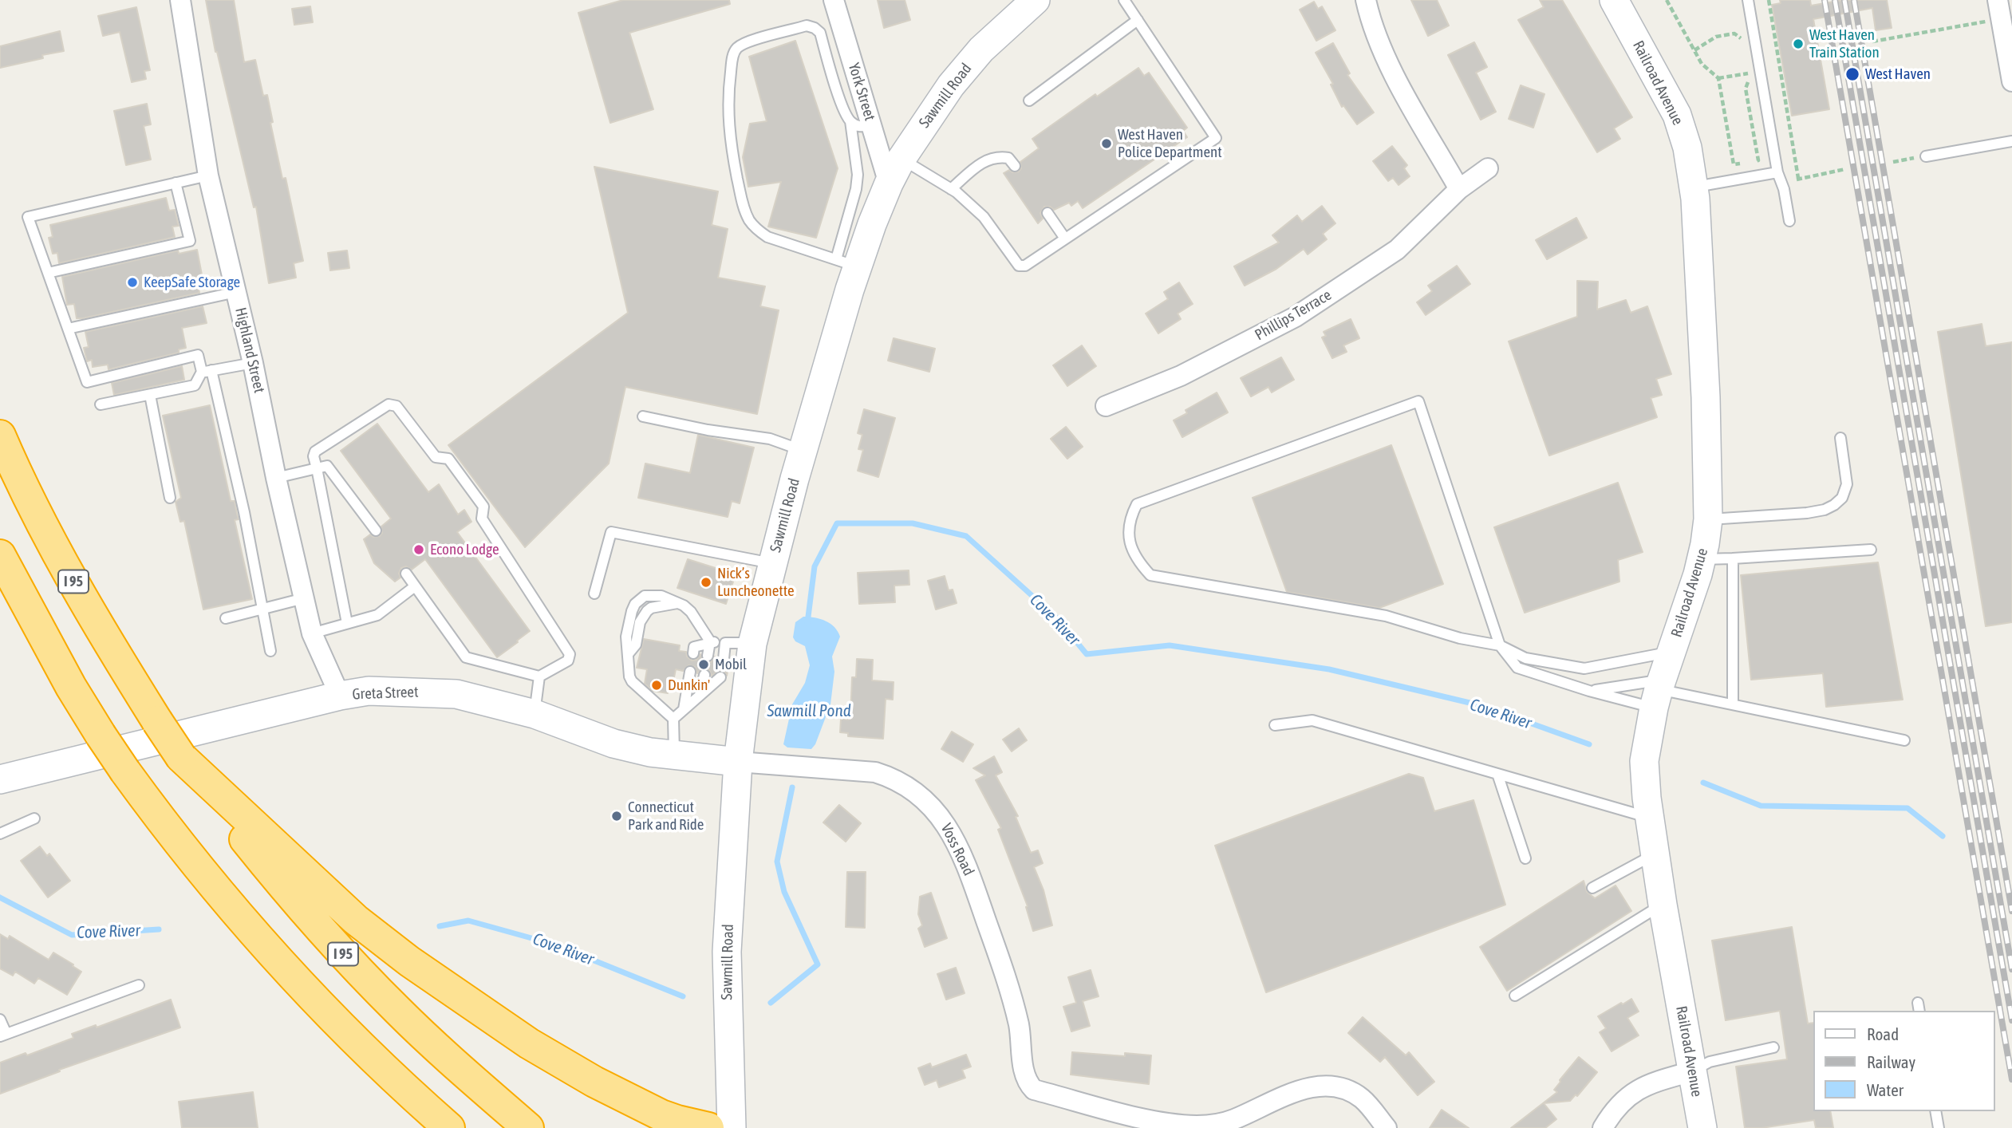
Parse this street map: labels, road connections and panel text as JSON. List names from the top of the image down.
{
  "streets": {
    "highway": ["I 95"],
    "street": [
      "Railroad Avenue",
      "York Street",
      "Sawmill Road",
      "Phillips Terrace",
      "Highland Street",
      "Greta Street",
      "Voss Road"
    ]
  },
  "crossings": [
    ["York Street", "Sawmill Road"],
    ["Sawmill Road", "Greta Street"],
    ["Sawmill Road", "Voss Road"],
    ["Highland Street", "Greta Street"],
    ["Greta Street", "Voss Road"]
  ],
  "water": ["Cove River", "Sawmill Pond"],
  "places": [
    "West Haven Train Station",
    "West Haven",
    "West Haven Police Department",
    "KeepSafe Storage",
    "Econo Lodge",
    "Nick’s Luncheonette",
    "Mobil",
    "Dunkin'",
    "Connecticut Park and Ride"
  ],
  "legend": ["Road", "Railway", "Water"]
}
